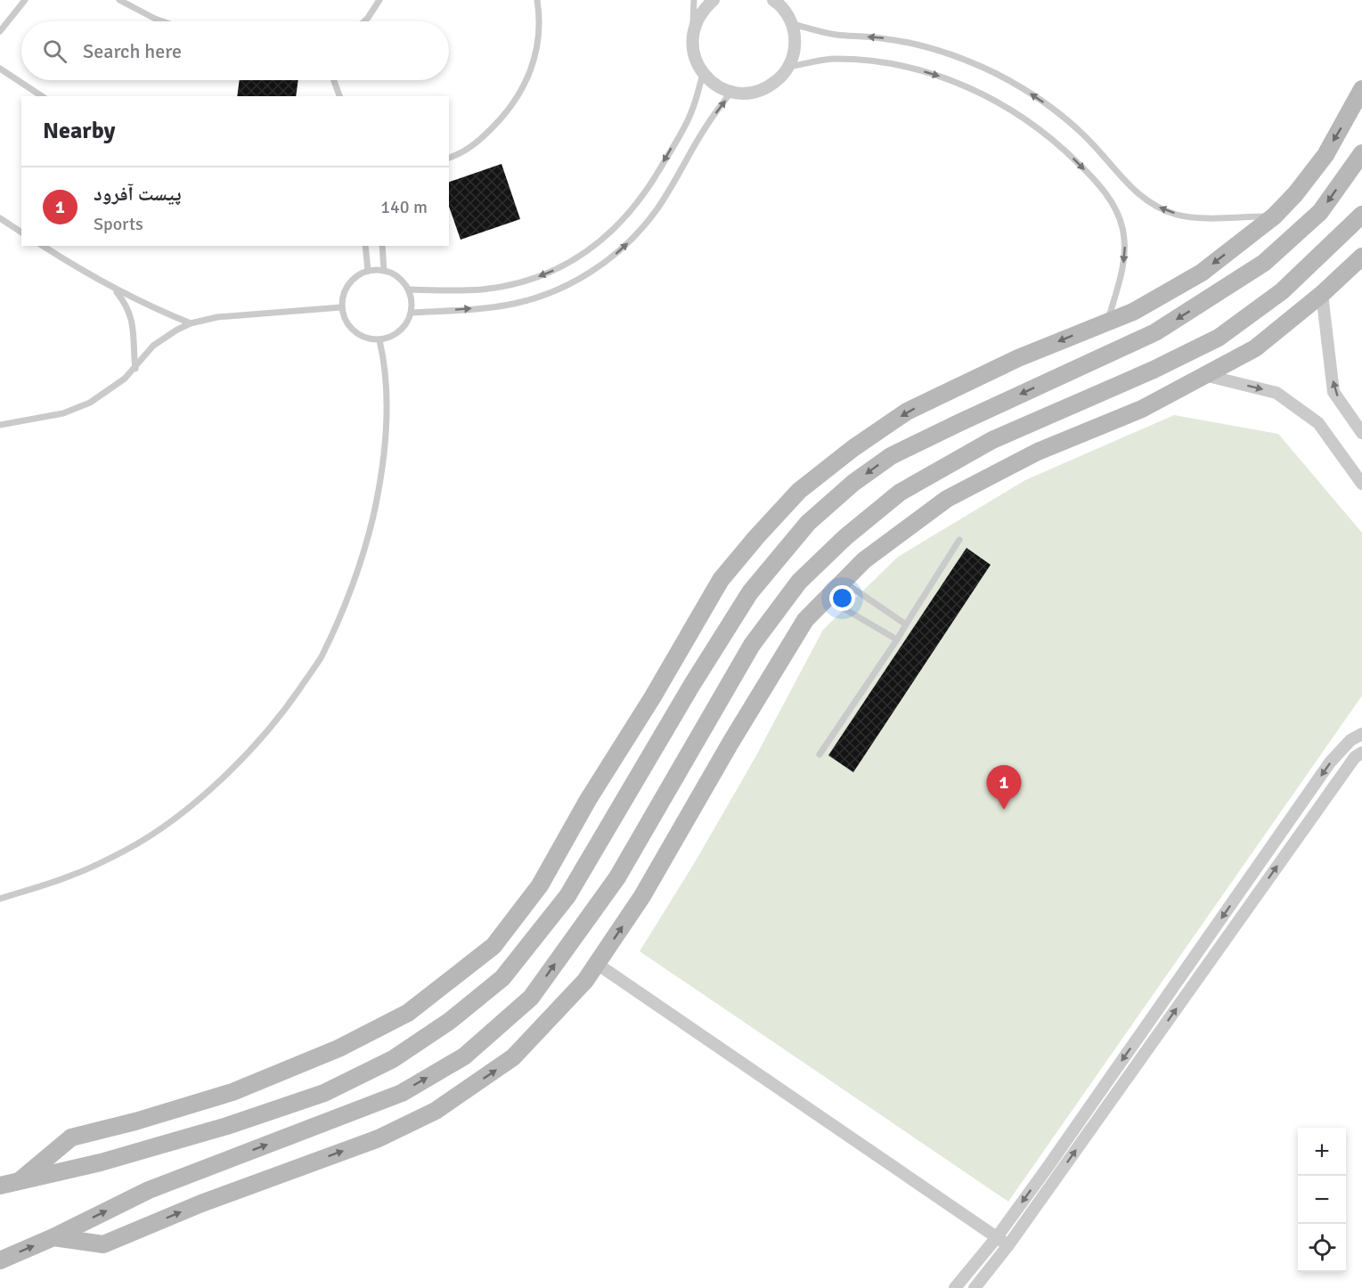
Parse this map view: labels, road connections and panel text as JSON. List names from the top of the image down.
{
  "page": {
    "search": "Search here",
    "heading": "Nearby",
    "list": [
      {
        "mark": "1",
        "name": "پیست آفرود",
        "note": "Sports",
        "value": "140 m"
      }
    ],
    "pins": "1",
    "map_buttons": ["+", "−"]
  }
}
